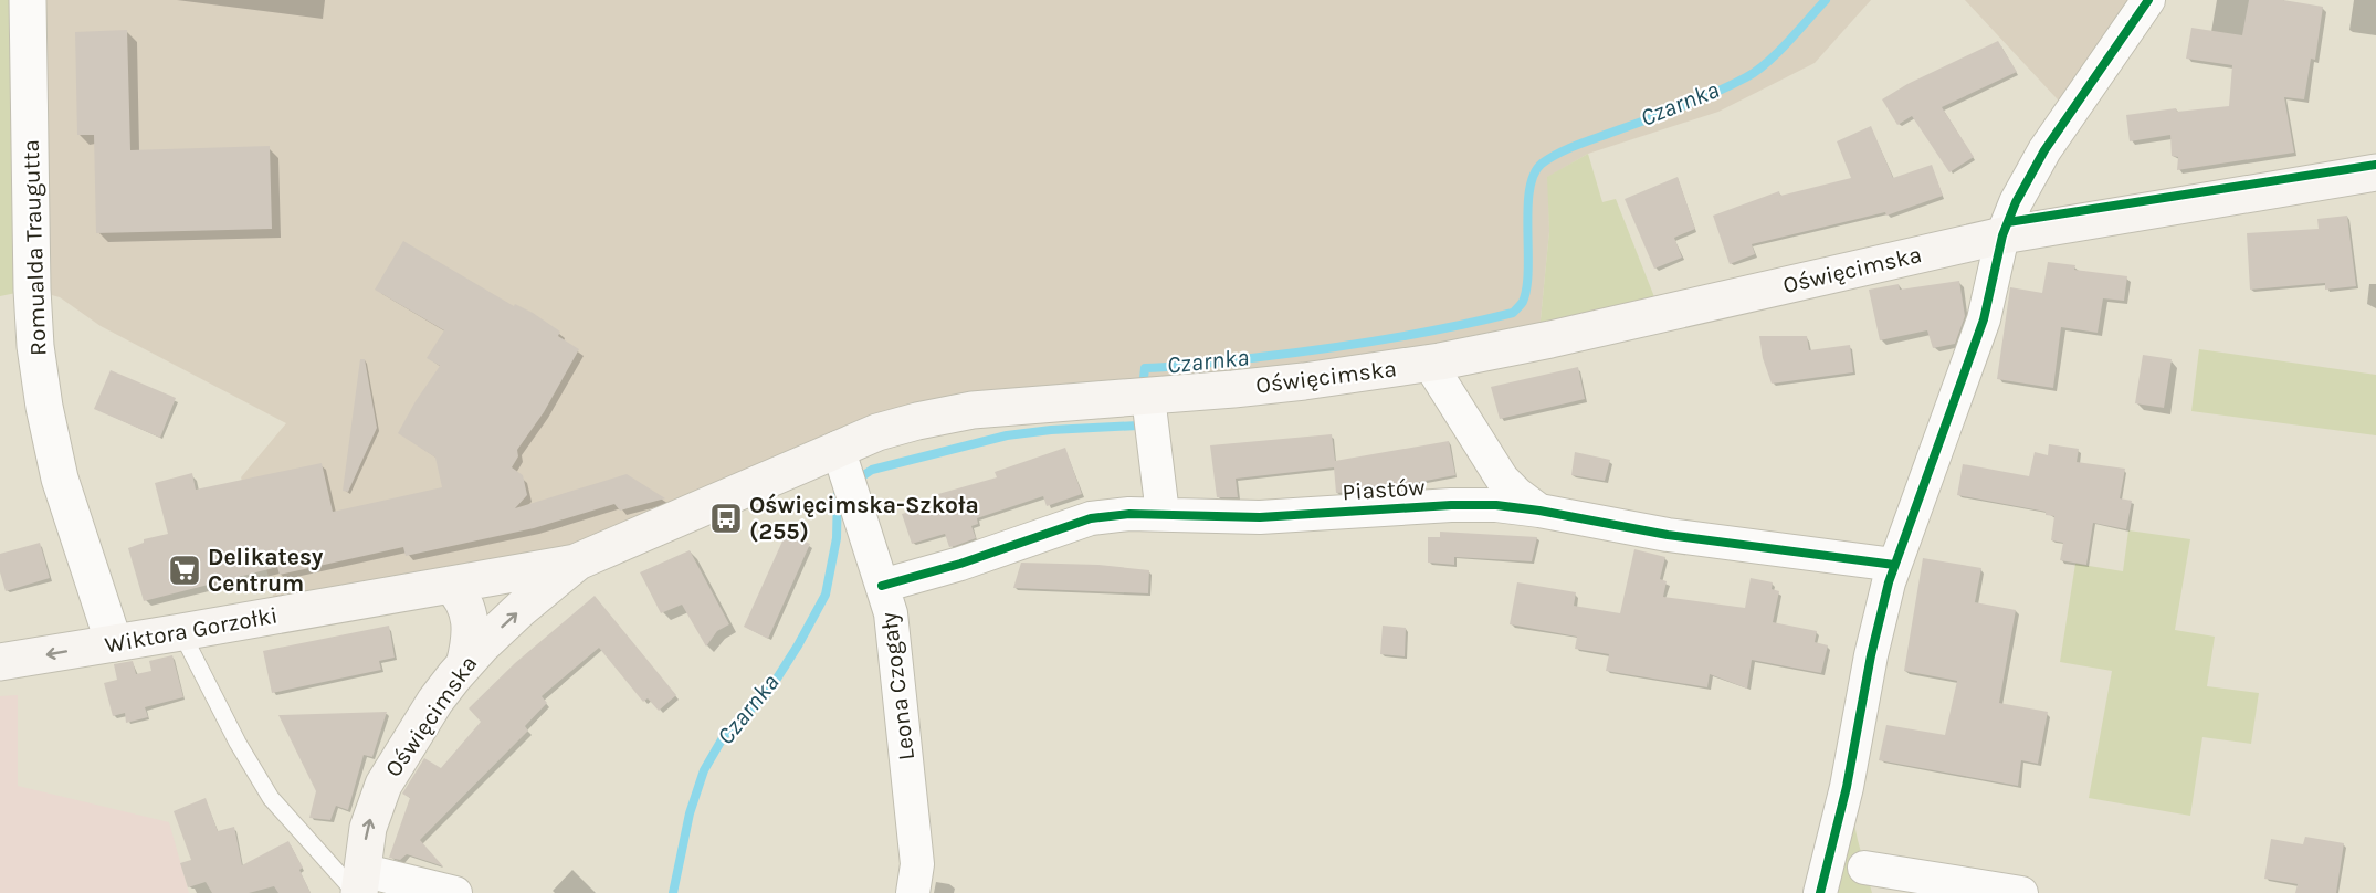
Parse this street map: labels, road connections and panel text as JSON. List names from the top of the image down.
{
  "streets": {
    "main road": ["Oświęcimska", "Wiktora Gorzołki"],
    "street": ["Romualda Traugutta", "Piastów", "Leona Czogały"]
  },
  "crossings": [
    ["Romualda Traugutta", "Wiktora Gorzołki"],
    ["Oświęcimska", "Wiktora Gorzołki"],
    ["Oświęcimska", "Leona Czogały"],
    ["Piastów", "Leona Czogały"]
  ],
  "water": ["Czarnka"],
  "places": {
    "bus stop": ["Oświęcimska-Szkoła (255)"],
    "supermarket": ["Delikatesy Centrum"]
  }
}
